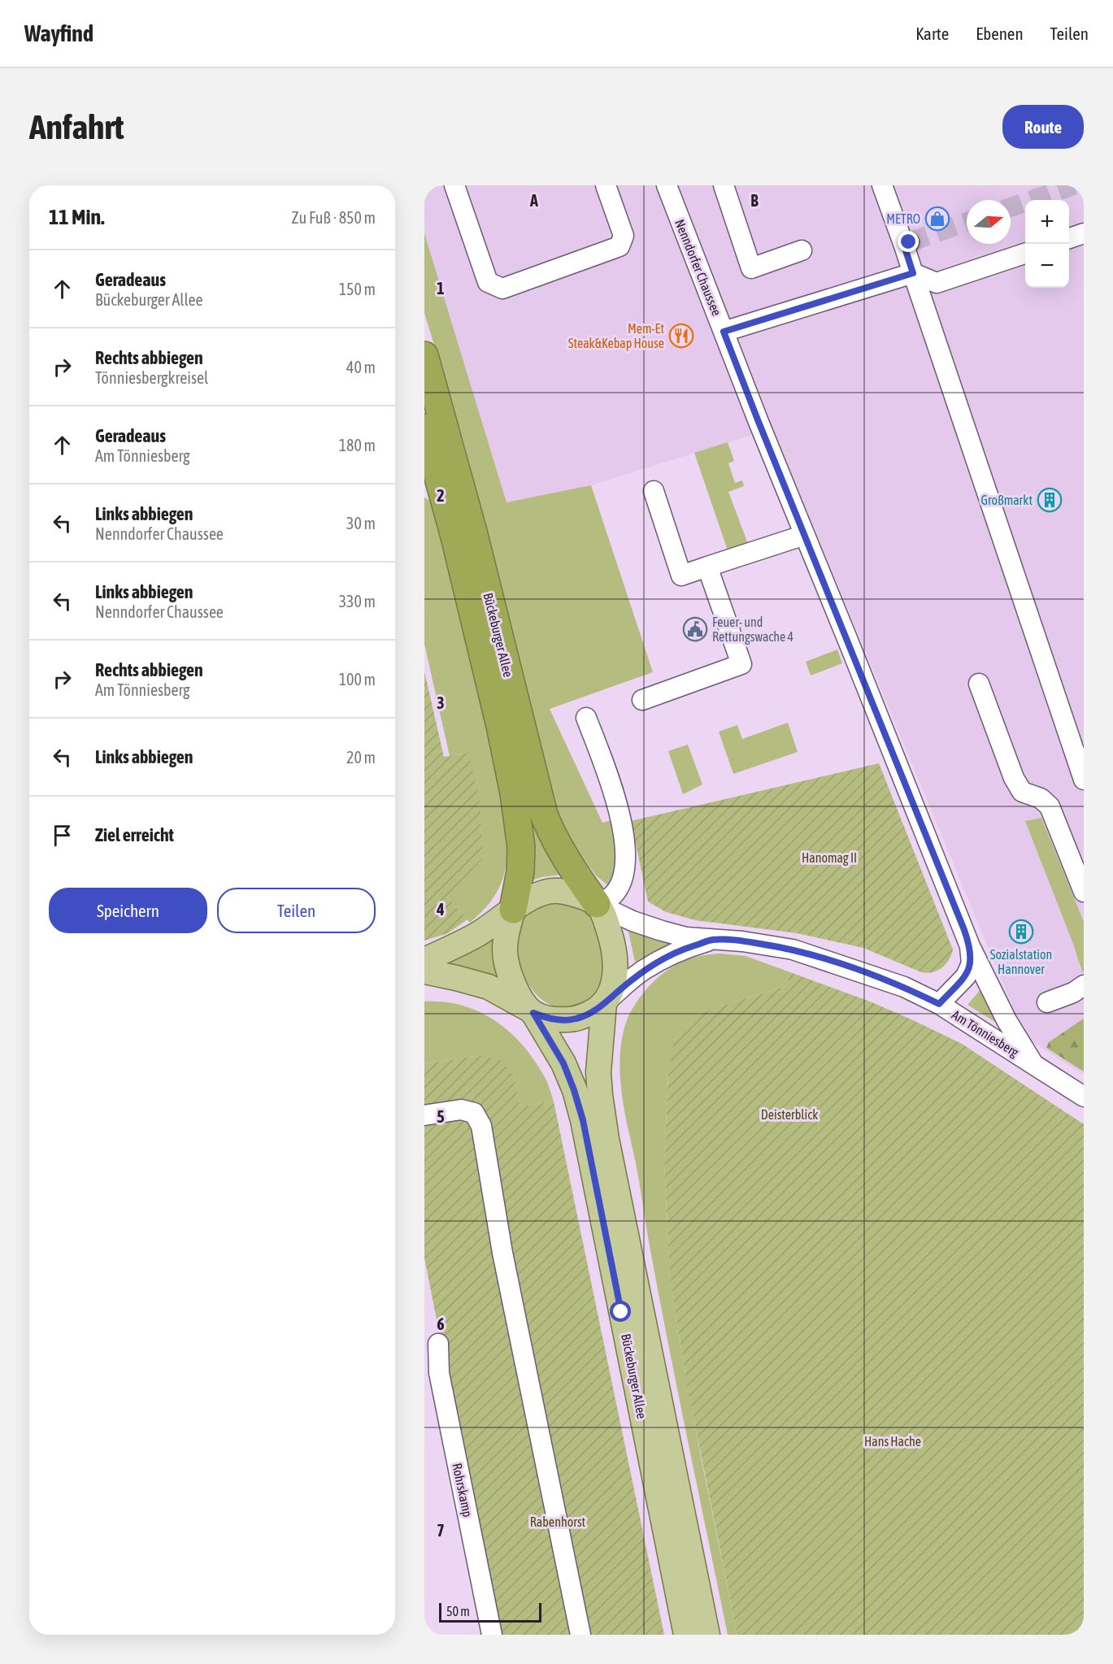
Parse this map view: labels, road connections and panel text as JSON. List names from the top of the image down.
{
  "streets": {
    "highway": ["Bückeburger Allee"],
    "street": ["Nenndorfer Chaussee", "Am Tönniesberg", "Rohrskamp"]
  },
  "crossings": [
    ["Nenndorfer Chaussee", "Am Tönniesberg"],
    ["Bückeburger Allee", "Am Tönniesberg"]
  ],
  "parks": [
    "Hanomag II",
    "Deisterblick",
    "Hans Hache",
    "Rabenhorst"
  ],
  "places": {
    "shop": ["METRO"],
    "restaurant": ["Mem-Et Steak&Kebap House"],
    "building": ["Großmarkt", "Sozialstation Hannover"],
    "public building": ["Feuer- und Rettungswache 4"]
  },
  "scale_bar": "50 m",
  "north": "right",
  "page": {
    "header": "Wayfind",
    "nav": ["Karte", "Ebenen", "Teilen"],
    "buttons": [
      "Route",
      ["Speichern", "Teilen"]
    ],
    "title": "Anfahrt",
    "heading": ["11 Min.", "Zu Fuß · 850 m"],
    "map_buttons": ["+", "−"],
    "list": [
      ["Geradeaus", "Bückeburger Allee", "150 m"],
      ["Rechts abbiegen", "Tönniesbergkreisel", "40 m"],
      ["Geradeaus", "Am Tönniesberg", "180 m"],
      ["Links abbiegen", "Nenndorfer Chaussee", "30 m"],
      ["Links abbiegen", "Nenndorfer Chaussee", "330 m"],
      ["Rechts abbiegen", "Am Tönniesberg", "100 m"],
      ["Links abbiegen", "20 m"],
      "Ziel erreicht"
    ],
    "scale": "50 m"
  },
  "grid": {
    "columns": ["A", "B"],
    "rows": [
      "1",
      "2",
      "3",
      "4",
      "5",
      "6",
      "7"
    ]
  }
}
